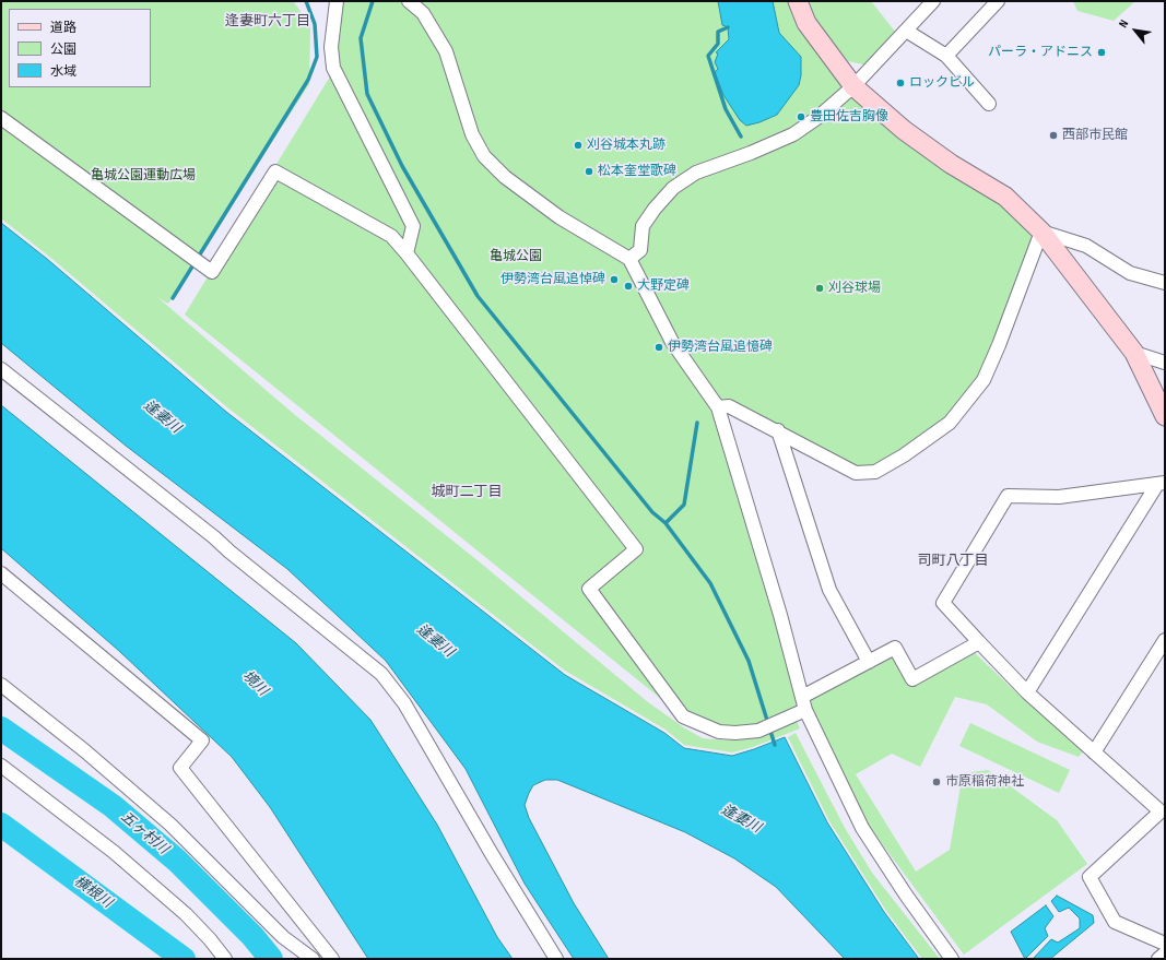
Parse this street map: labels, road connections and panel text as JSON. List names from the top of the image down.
{
  "districts": ["逢妻町六丁目", "城町二丁目", "司町八丁目"],
  "water": [
    "逢妻川",
    "境川",
    "五ヶ村川",
    "横根川"
  ],
  "parks": ["亀城公園運動広場", "亀城公園"],
  "places": [
    "パーラ・アドニス",
    "ロックビル",
    "豊田佐吉胸像",
    "西部市民館",
    "刈谷城本丸跡",
    "松本奎堂歌碑",
    "伊勢湾台風追悼碑",
    "大野定碑",
    "刈谷球場",
    "伊勢湾台風追憶碑",
    "市原稲荷神社"
  ],
  "legend": ["道路", "公園", "水域"],
  "north": "top left"
}
